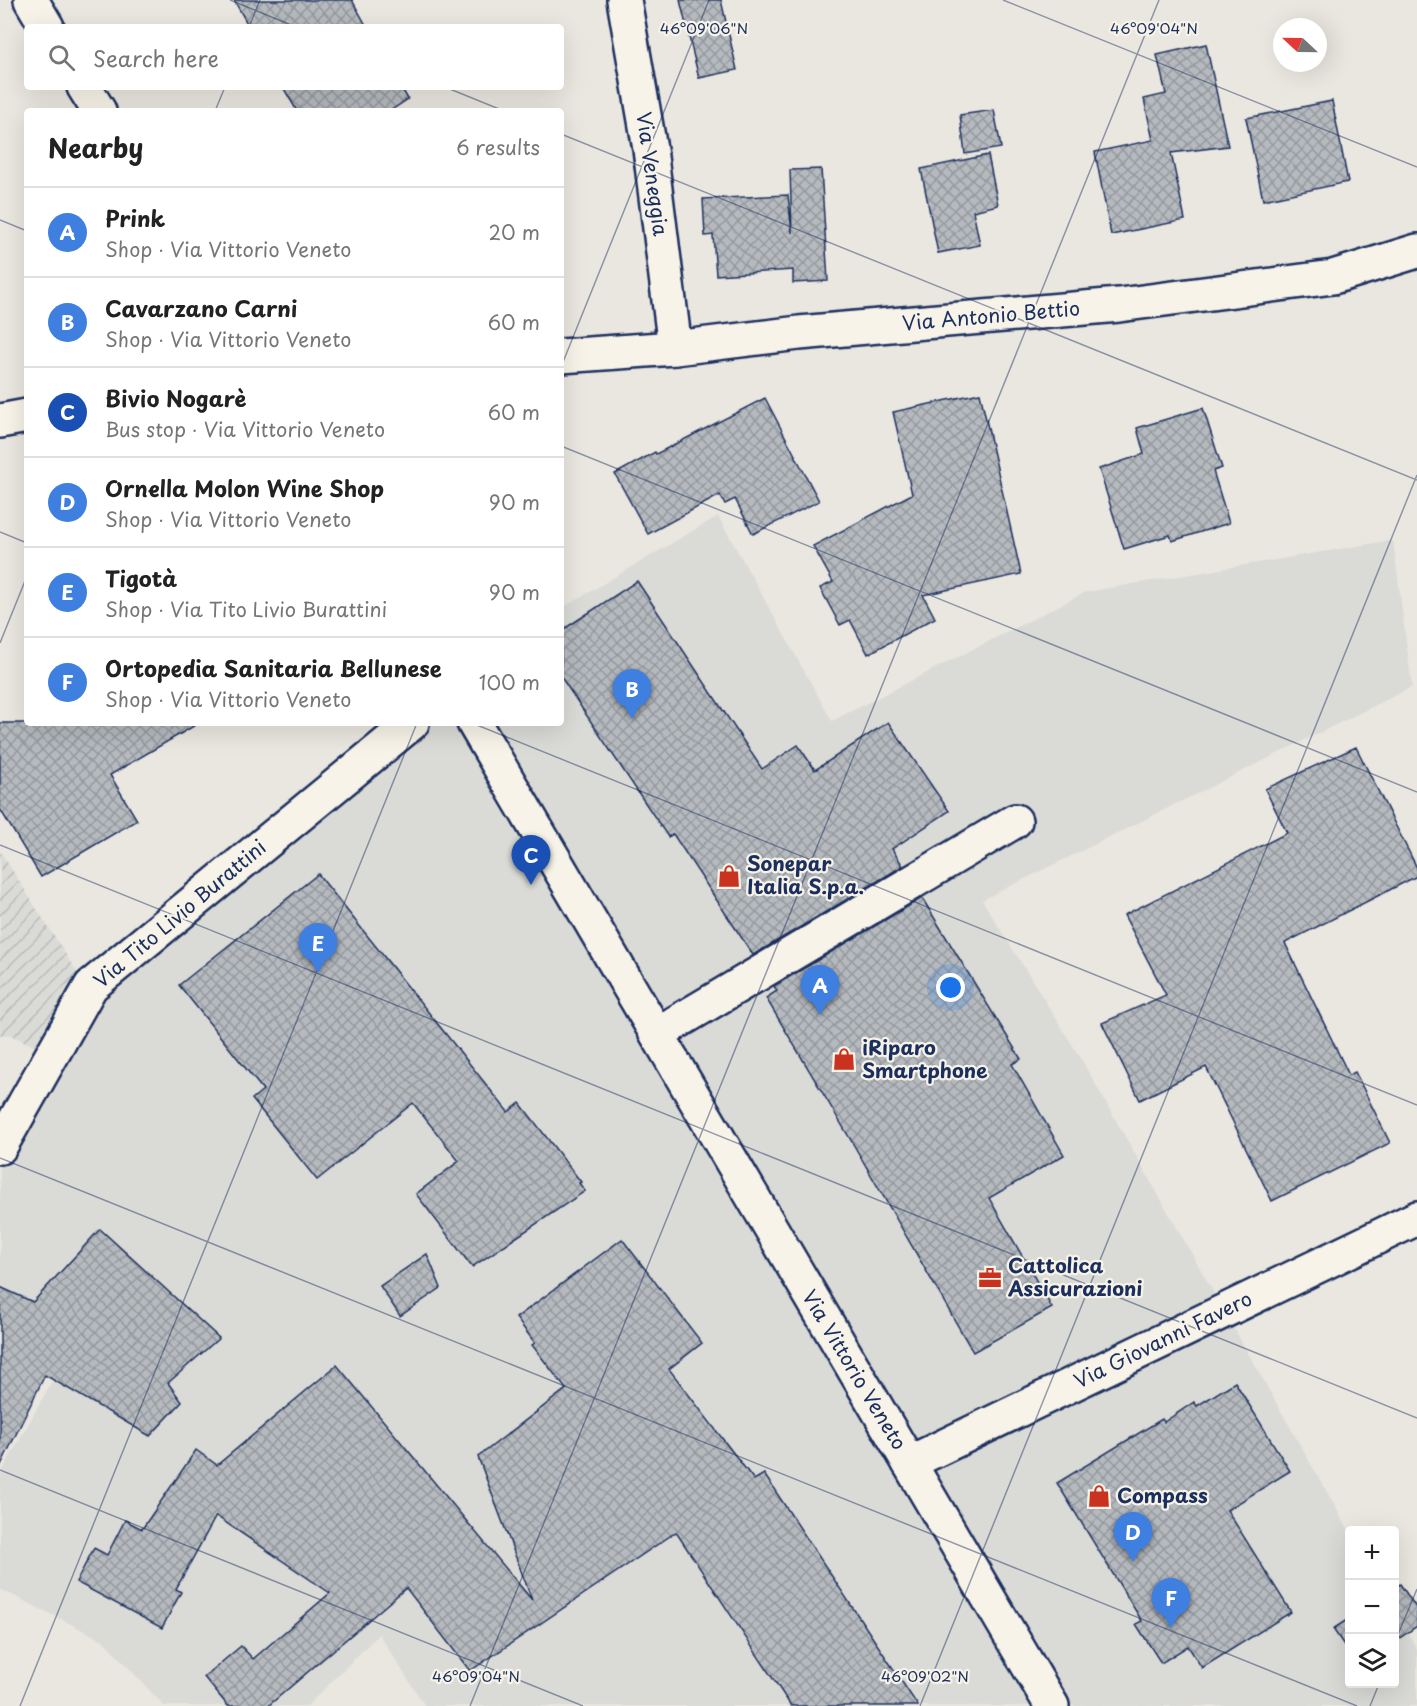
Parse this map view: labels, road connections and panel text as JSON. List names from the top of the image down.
{
  "streets": {
    "street": [
      "Via Veneggia",
      "Via Antonio Bettio",
      "Via Tito Livio Burattini",
      "Via Giovanni Favero",
      "Via Vittorio Veneto"
    ]
  },
  "crossings": [
    ["Via Veneggia", "Via Antonio Bettio"],
    ["Via Giovanni Favero", "Via Vittorio Veneto"]
  ],
  "places": {
    "shop": ["Sonepar Italia S.p.a.", "iRiparo Smartphone", "Compass"],
    "office": ["Cattolica Assicurazioni"]
  },
  "north": "left",
  "page": {
    "search": "Search here",
    "heading": ["Nearby", "6 results"],
    "list": [
      {
        "mark": "A",
        "name": "Prink",
        "note": "Shop · Via Vittorio Veneto",
        "value": "20 m"
      },
      {
        "mark": "B",
        "name": "Cavarzano Carni",
        "note": "Shop · Via Vittorio Veneto",
        "value": "60 m"
      },
      {
        "mark": "C",
        "name": "Bivio Nogarè",
        "note": "Bus stop · Via Vittorio Veneto",
        "value": "60 m"
      },
      {
        "mark": "D",
        "name": "Ornella Molon Wine Shop",
        "note": "Shop · Via Vittorio Veneto",
        "value": "90 m"
      },
      {
        "mark": "E",
        "name": "Tigotà",
        "note": "Shop · Via Tito Livio Burattini",
        "value": "90 m"
      },
      {
        "mark": "F",
        "name": "Ortopedia Sanitaria Bellunese",
        "note": "Shop · Via Vittorio Veneto",
        "value": "100 m"
      }
    ],
    "pins": [
      "B",
      "C",
      "E",
      "A",
      "D",
      "F"
    ],
    "map_buttons": ["+", "−"]
  },
  "coordinates": ["46°09'06\"N", "46°09'04\"N", "46°09'02\"N"]
}
